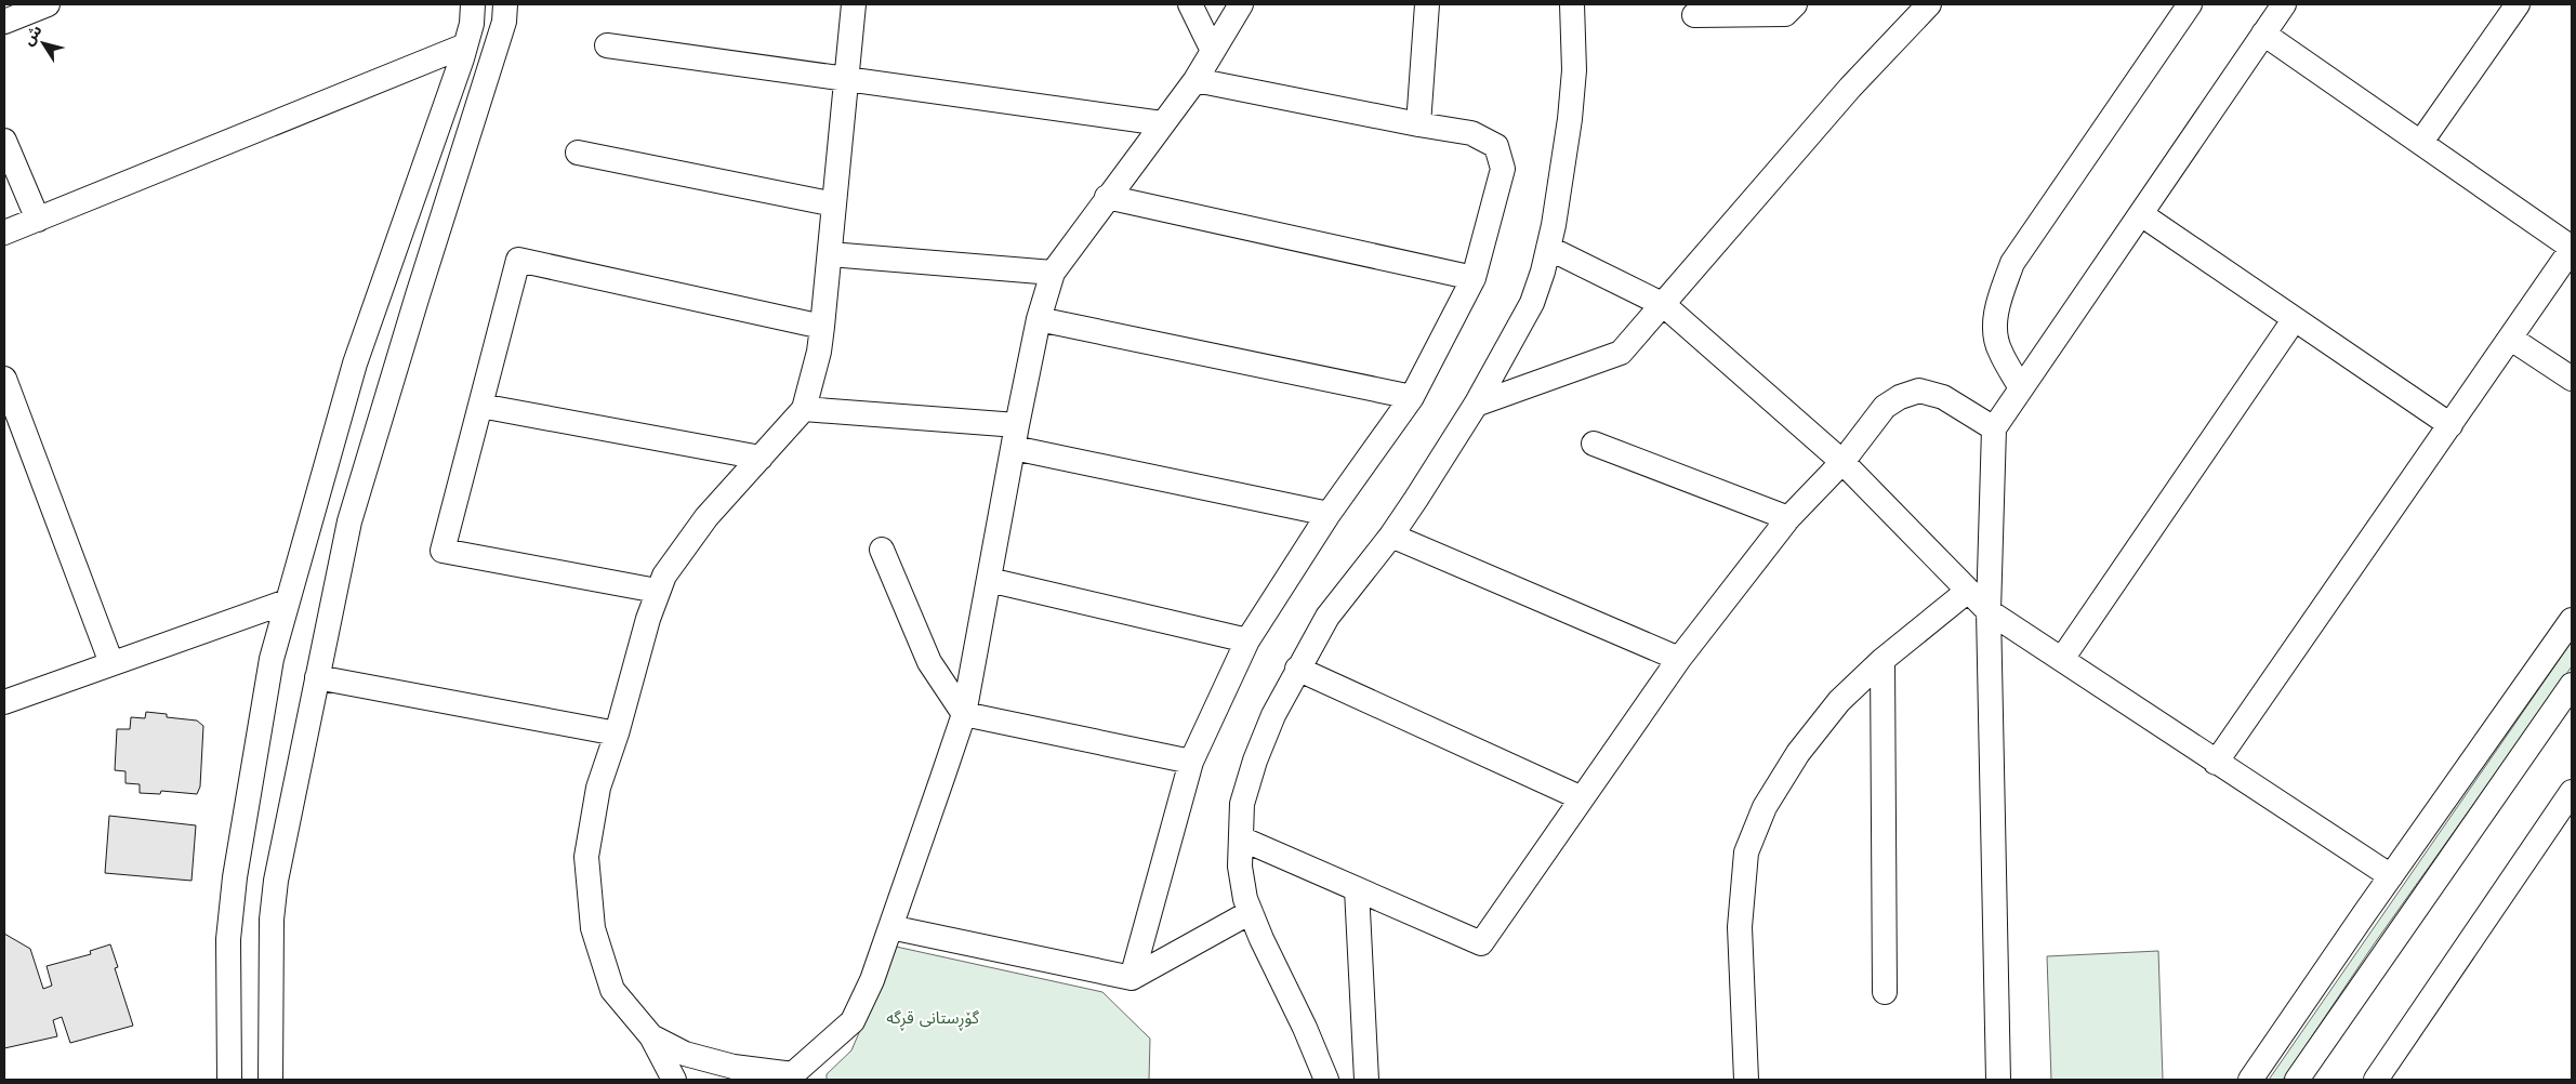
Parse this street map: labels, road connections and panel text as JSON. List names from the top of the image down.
{
  "parks": ["گۆڕستانی قڕگە"],
  "north": "top left"
}
